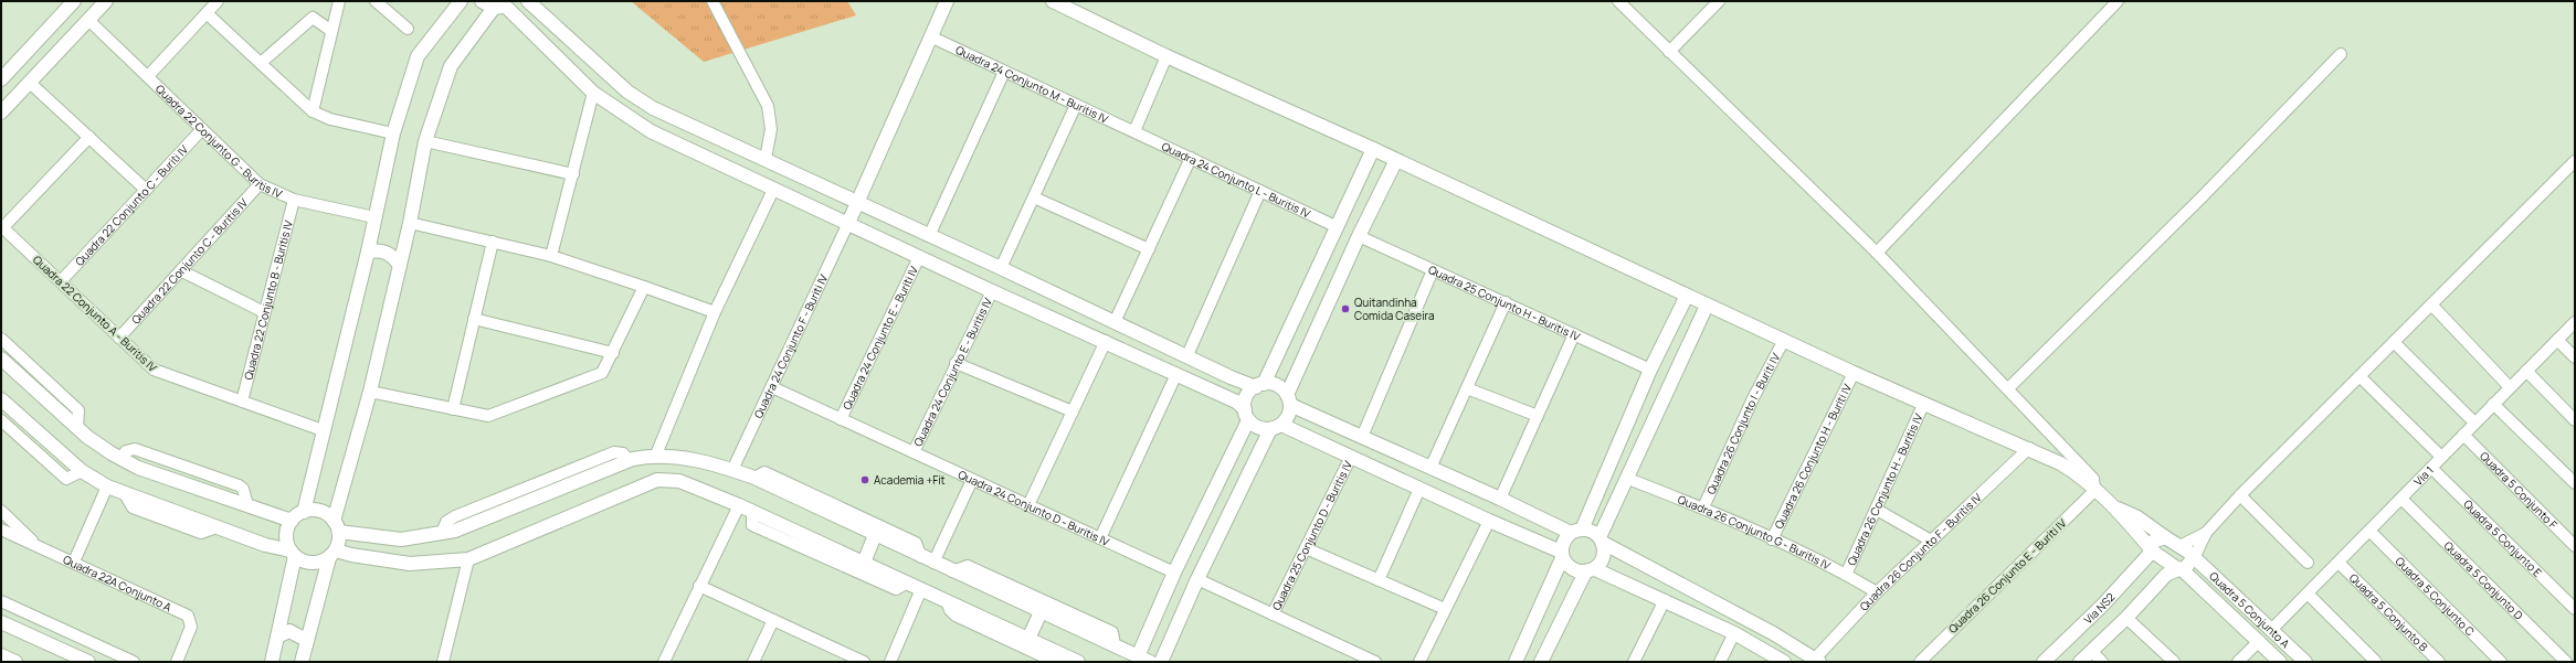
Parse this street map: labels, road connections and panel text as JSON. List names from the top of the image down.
{
  "streets": {
    "street": [
      "Quadra 24 Conjunto M - Buritis IV",
      "Quadra 22 Conjunto G - Buritis IV",
      "Quadra 24 Conjunto L - Buritis IV",
      "Quadra 22 Conjunto C - Buriti IV",
      "Quadra 22 Conjunto C - Buritis IV",
      "Quadra 22 Conjunto B - Buritis IV",
      "Quadra 25 Conjunto H - Buritis IV",
      "Quadra 22 Conjunto A - Buritis IV",
      "Quadra 24 Conjunto E - Buriti IV",
      "Quadra 24 Conjunto F - Buriti IV",
      "Quadra 24 Conjunto E - Buritis IV",
      "Quadra 26 Conjunto I - Buriti IV",
      "Quadra 26 Conjunto H - Buriti IV",
      "Via 1",
      "Quadra 26 Conjunto H - Buritis IV",
      "Quadra 5 Conjunto F",
      "Quadra 24 Conjunto D - Buritis IV",
      "Quadra 26 Conjunto G - Buritis IV",
      "Quadra 25 Conjunto D - Buritis IV",
      "Quadra 5 Conjunto E",
      "Quadra 26 Conjunto F - Buritis IV",
      "Quadra 26 Conjunto E - Buriti IV",
      "Quadra 5 Conjunto D",
      "Quadra 22A Conjunto A",
      "Quadra 5 Conjunto C",
      "Via NS2",
      "Quadra 5 Conjunto A",
      "Quadra 5 Conjunto B"
    ]
  },
  "crossings": [
    ["Quadra 24 Conjunto M - Buritis IV", "Quadra 24 Conjunto L - Buritis IV"],
    ["Quadra 22 Conjunto G - Buritis IV", "Quadra 22 Conjunto C - Buriti IV"],
    ["Quadra 22 Conjunto G - Buritis IV", "Quadra 22 Conjunto C - Buritis IV"],
    ["Quadra 22 Conjunto G - Buritis IV", "Quadra 22 Conjunto B - Buritis IV"],
    ["Quadra 22 Conjunto C - Buriti IV", "Quadra 22 Conjunto A - Buritis IV"],
    ["Quadra 22 Conjunto C - Buritis IV", "Quadra 22 Conjunto A - Buritis IV"],
    ["Quadra 22 Conjunto B - Buritis IV", "Quadra 22 Conjunto A - Buritis IV"],
    ["Quadra 24 Conjunto E - Buriti IV", "Quadra 24 Conjunto D - Buritis IV"],
    ["Quadra 24 Conjunto F - Buriti IV", "Quadra 24 Conjunto D - Buritis IV"],
    ["Quadra 24 Conjunto E - Buritis IV", "Quadra 24 Conjunto D - Buritis IV"],
    ["Quadra 26 Conjunto I - Buriti IV", "Quadra 26 Conjunto G - Buritis IV"],
    ["Quadra 26 Conjunto H - Buriti IV", "Quadra 26 Conjunto G - Buritis IV"],
    ["Via 1", "Quadra 5 Conjunto F"],
    ["Via 1", "Quadra 5 Conjunto E"],
    ["Via 1", "Quadra 5 Conjunto D"],
    ["Via 1", "Quadra 5 Conjunto C"],
    ["Via 1", "Quadra 5 Conjunto A"],
    ["Via 1", "Quadra 5 Conjunto B"],
    ["Quadra 26 Conjunto H - Buritis IV", "Quadra 26 Conjunto G - Buritis IV"],
    ["Quadra 26 Conjunto G - Buritis IV", "Quadra 26 Conjunto F - Buritis IV"],
    ["Via NS2", "Quadra 5 Conjunto A"]
  ],
  "places": ["Quitandinha Comida Caseira", "Academia +Fit"]
}
